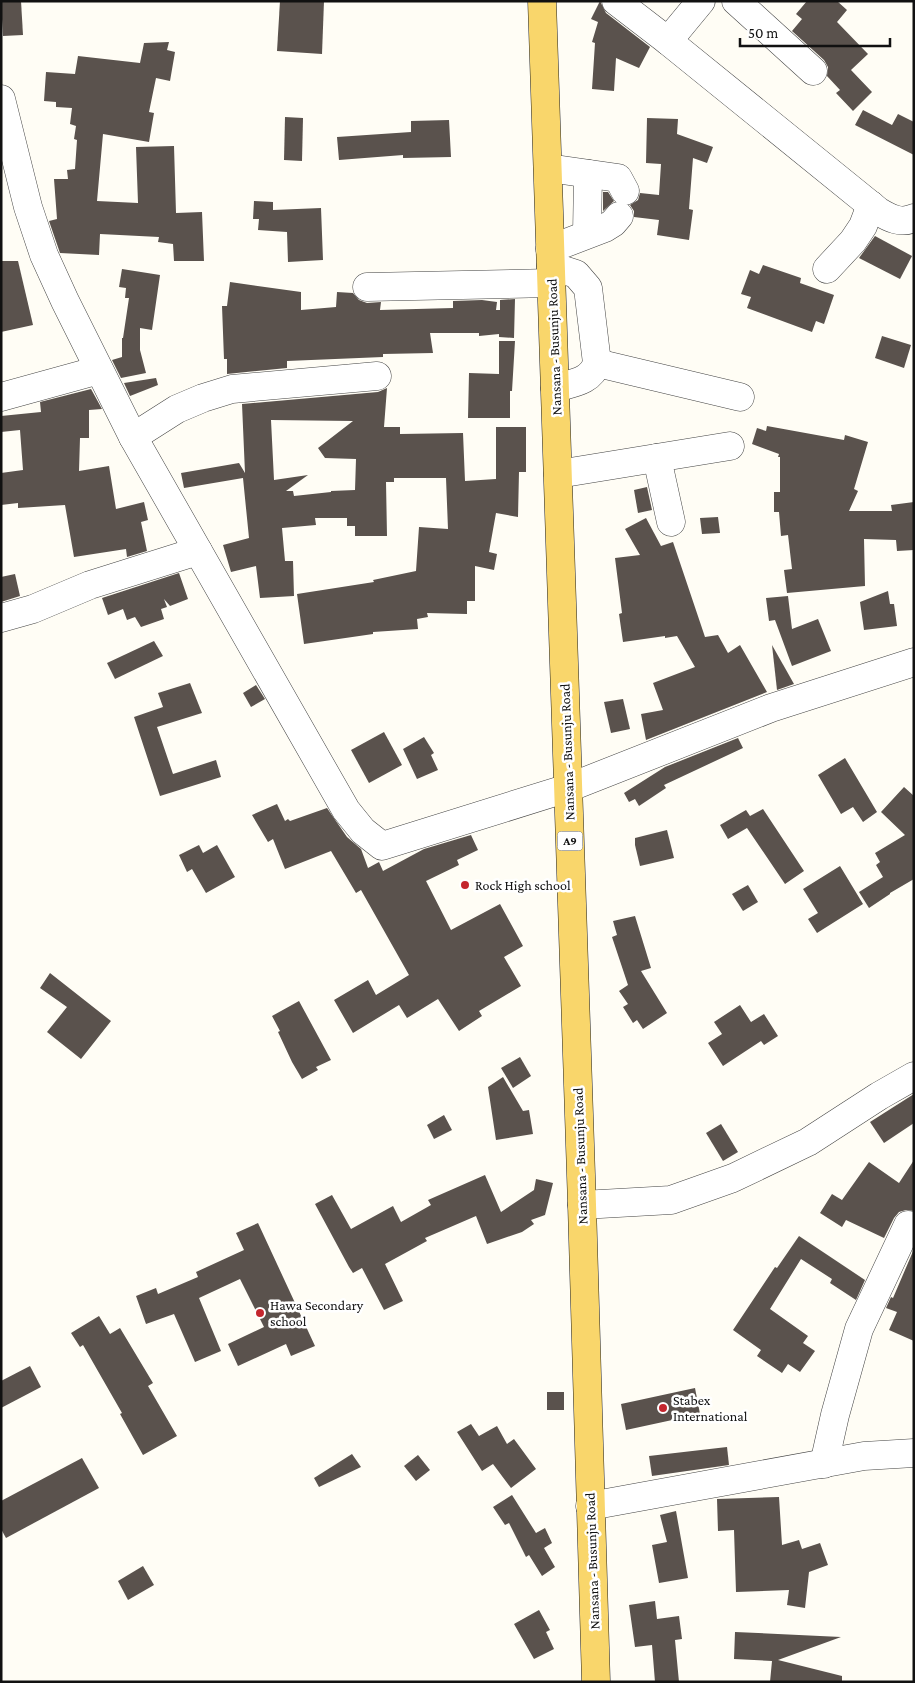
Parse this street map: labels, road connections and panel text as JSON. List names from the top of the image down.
{
  "streets": {
    "main road": ["Nansana - Busunju Road", "A9"]
  },
  "places": ["Rock High school", "Hawa Secondary school", "Stabex International"],
  "scale_bar": "50 m"
}
